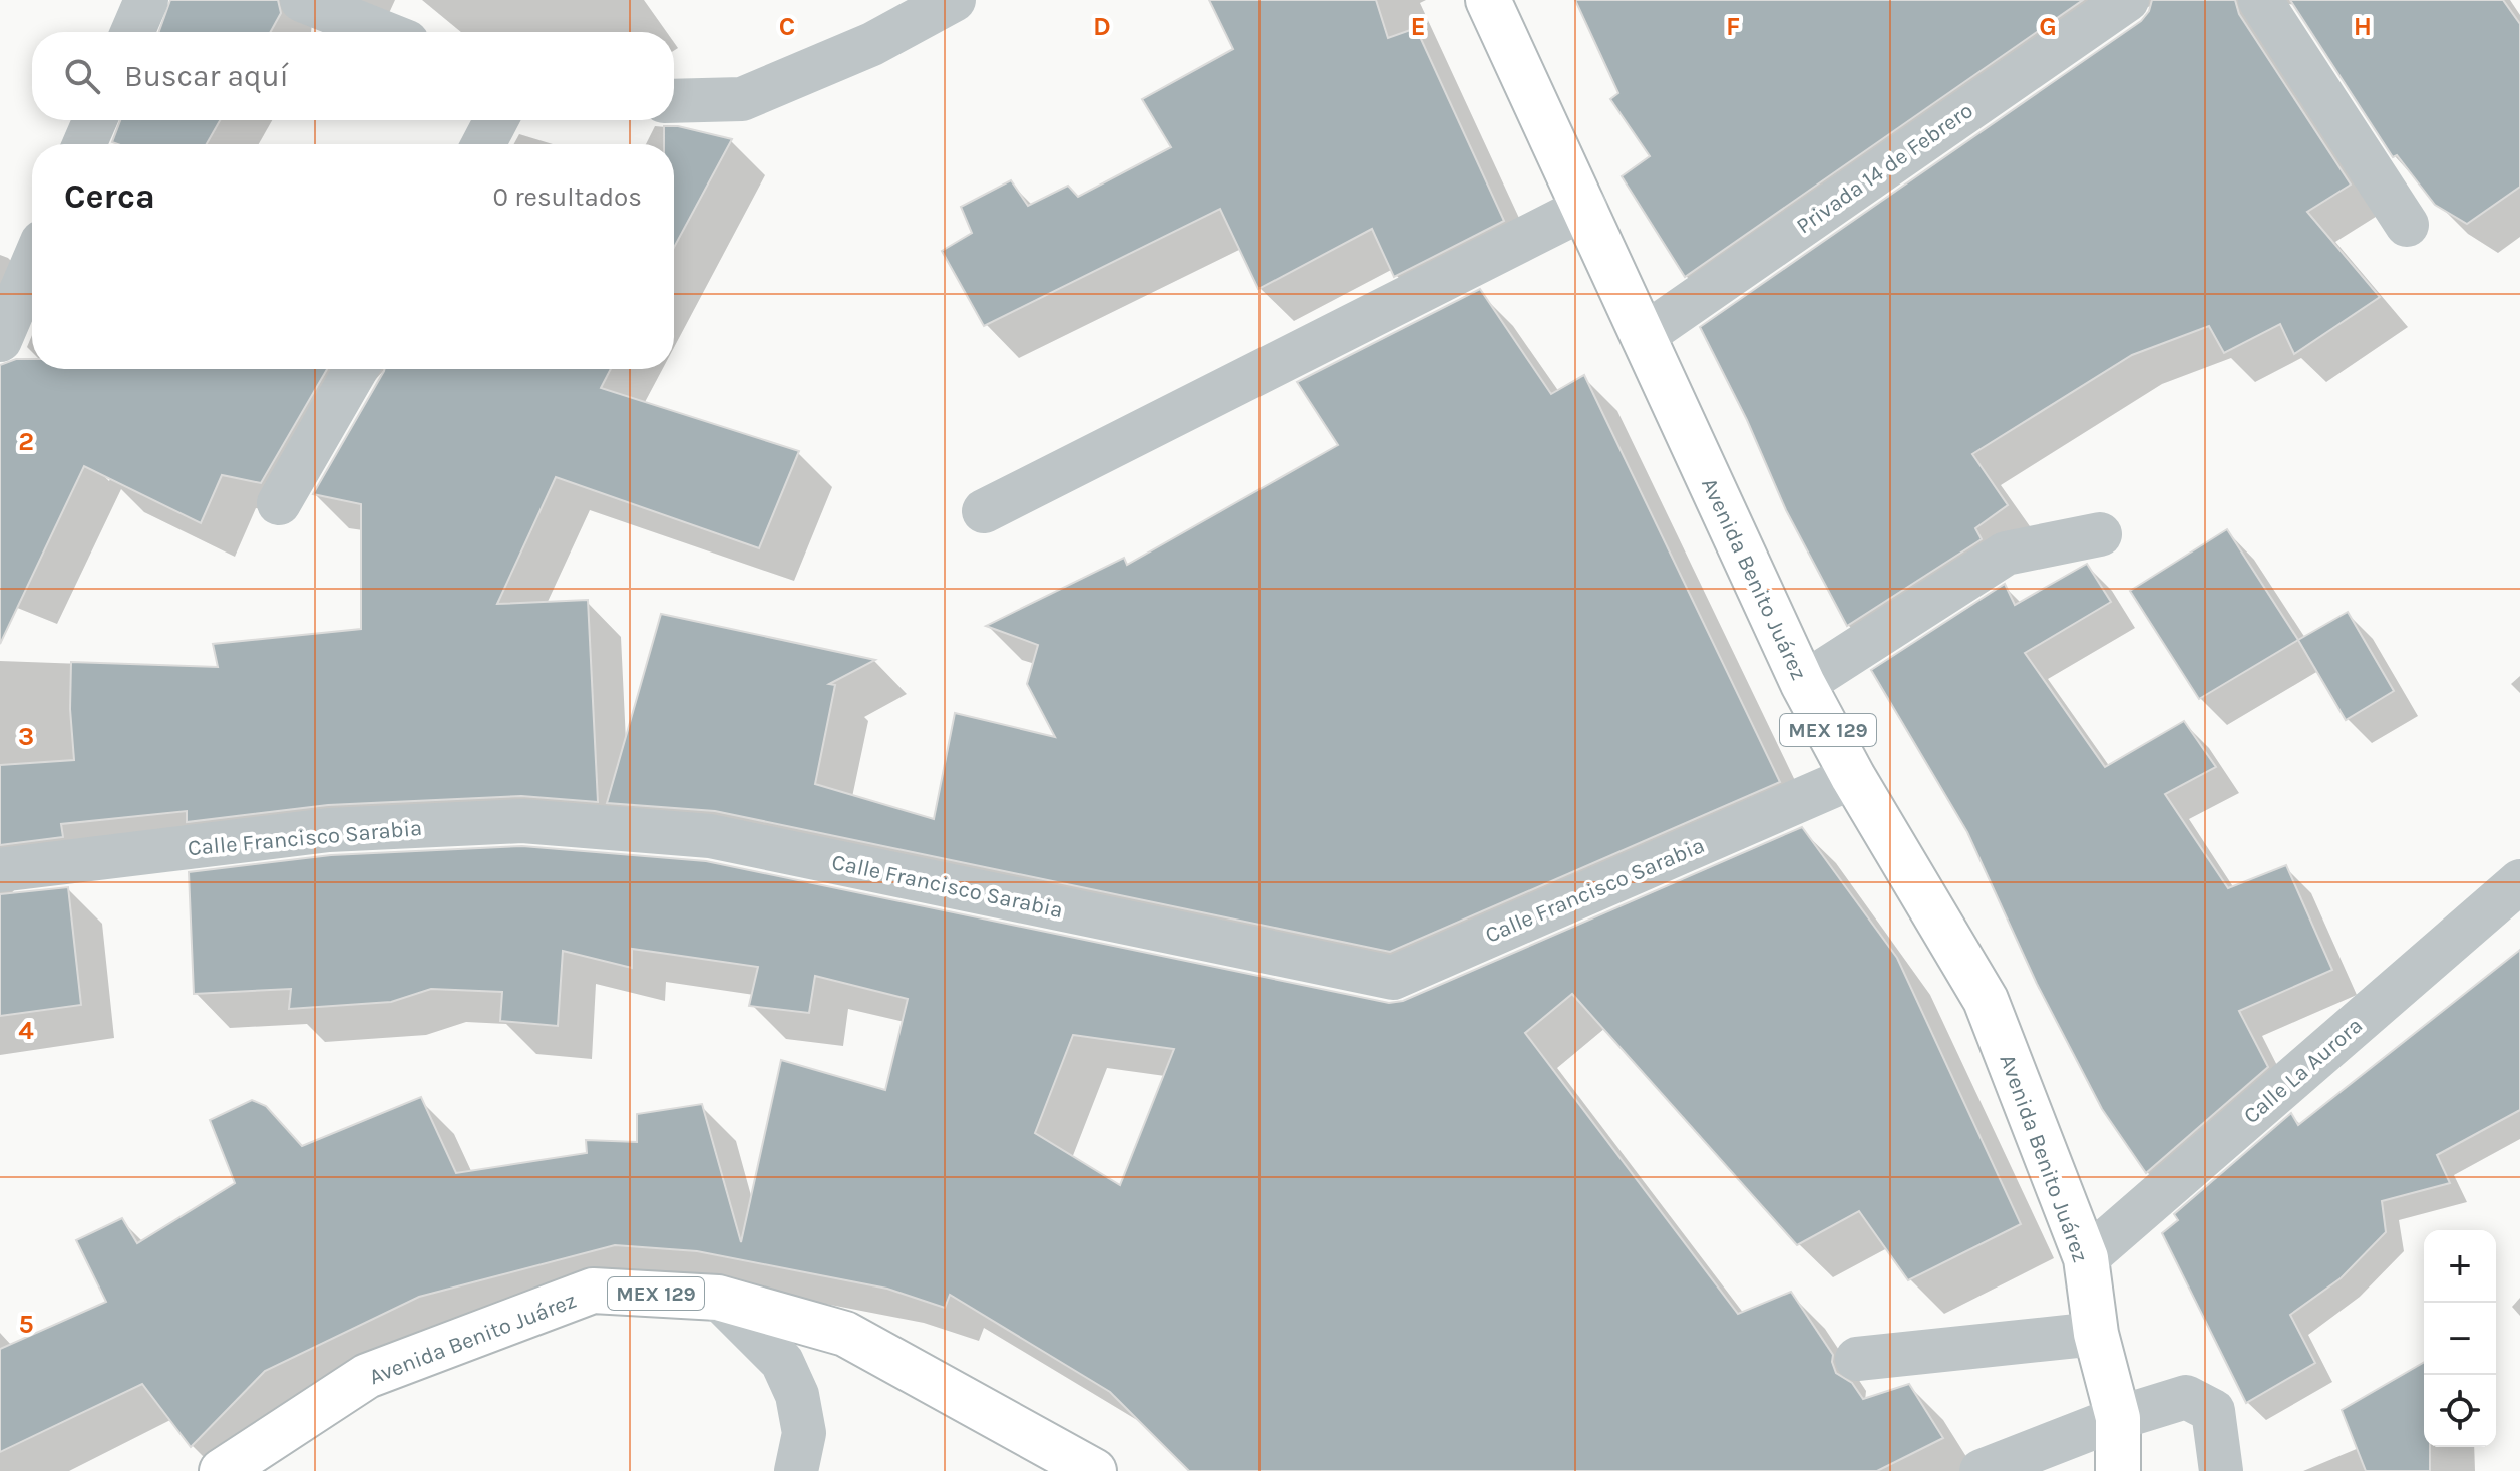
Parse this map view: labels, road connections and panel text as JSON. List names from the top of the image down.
{
  "streets": {
    "main road": ["Avenida Benito Juárez", "MEX 129"],
    "street": ["Privada 14 de Febrero", "Calle Francisco Sarabia", "Calle La Aurora"]
  },
  "crossings": [
    ["Privada 14 de Febrero", "Avenida Benito Juárez"],
    ["Avenida Benito Juárez", "Calle Francisco Sarabia"],
    ["Avenida Benito Juárez", "Calle La Aurora"]
  ],
  "page": {
    "search": "Buscar aquí",
    "heading": ["Cerca", "0 resultados"],
    "map_buttons": ["+", "−"]
  },
  "grid": {
    "columns": [
      "C",
      "D",
      "E",
      "F",
      "G",
      "H"
    ],
    "rows": [
      "2",
      "3",
      "4",
      "5"
    ]
  }
}
